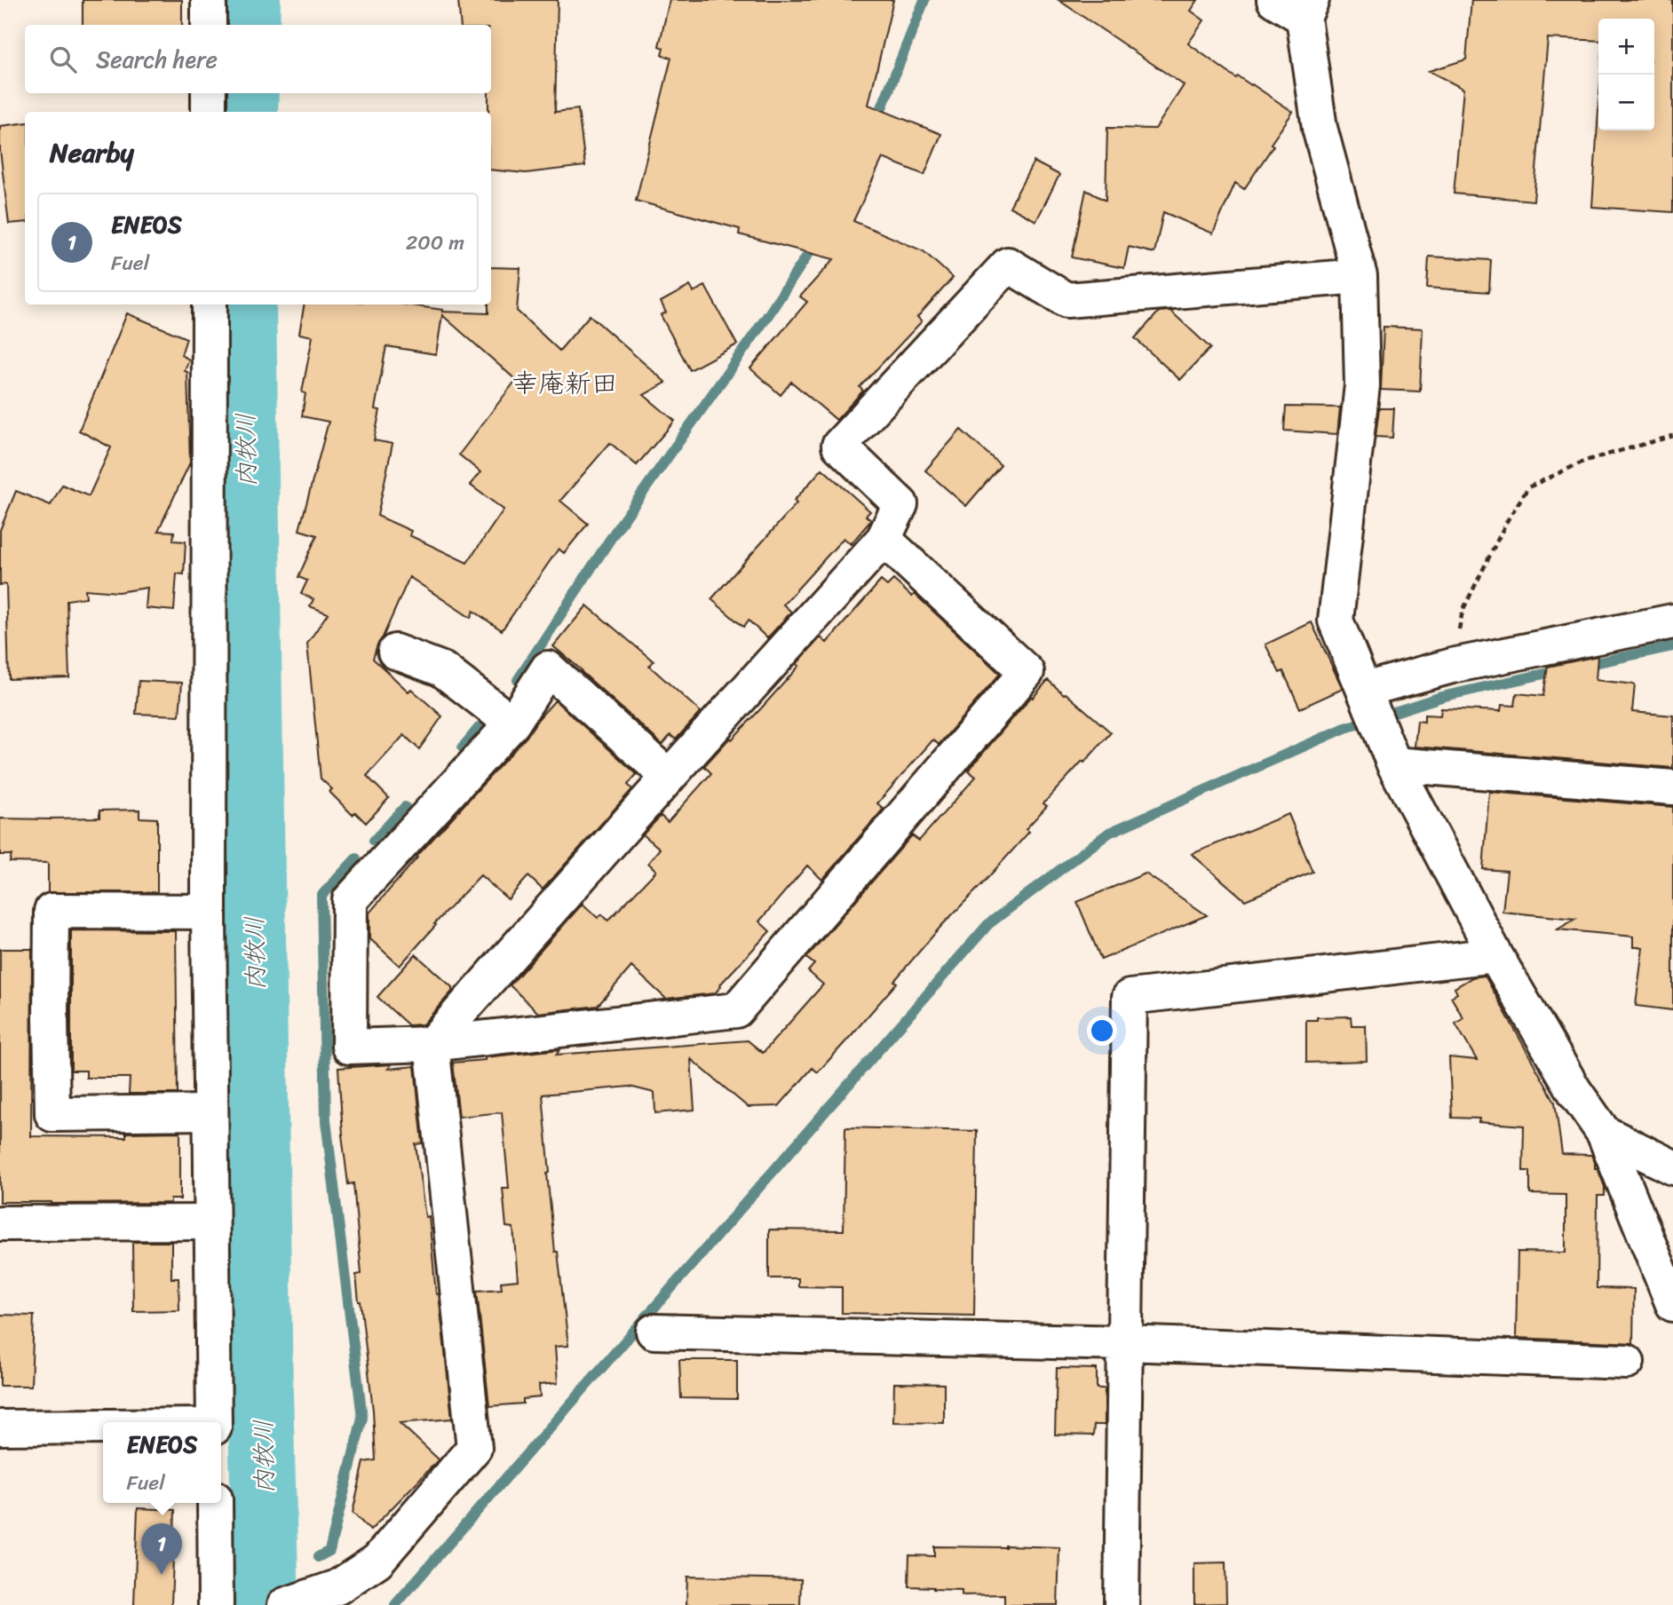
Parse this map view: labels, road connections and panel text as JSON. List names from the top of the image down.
{
  "districts": ["幸庵新田"],
  "water": ["内牧川"],
  "page": {
    "map_buttons": ["+", "−"],
    "search": "Search here",
    "heading": "Nearby",
    "list": [
      {
        "mark": "1",
        "name": "ENEOS",
        "note": "Fuel",
        "value": "200 m"
      }
    ],
    "popup": ["ENEOS", "Fuel"],
    "pins": "1"
  }
}
